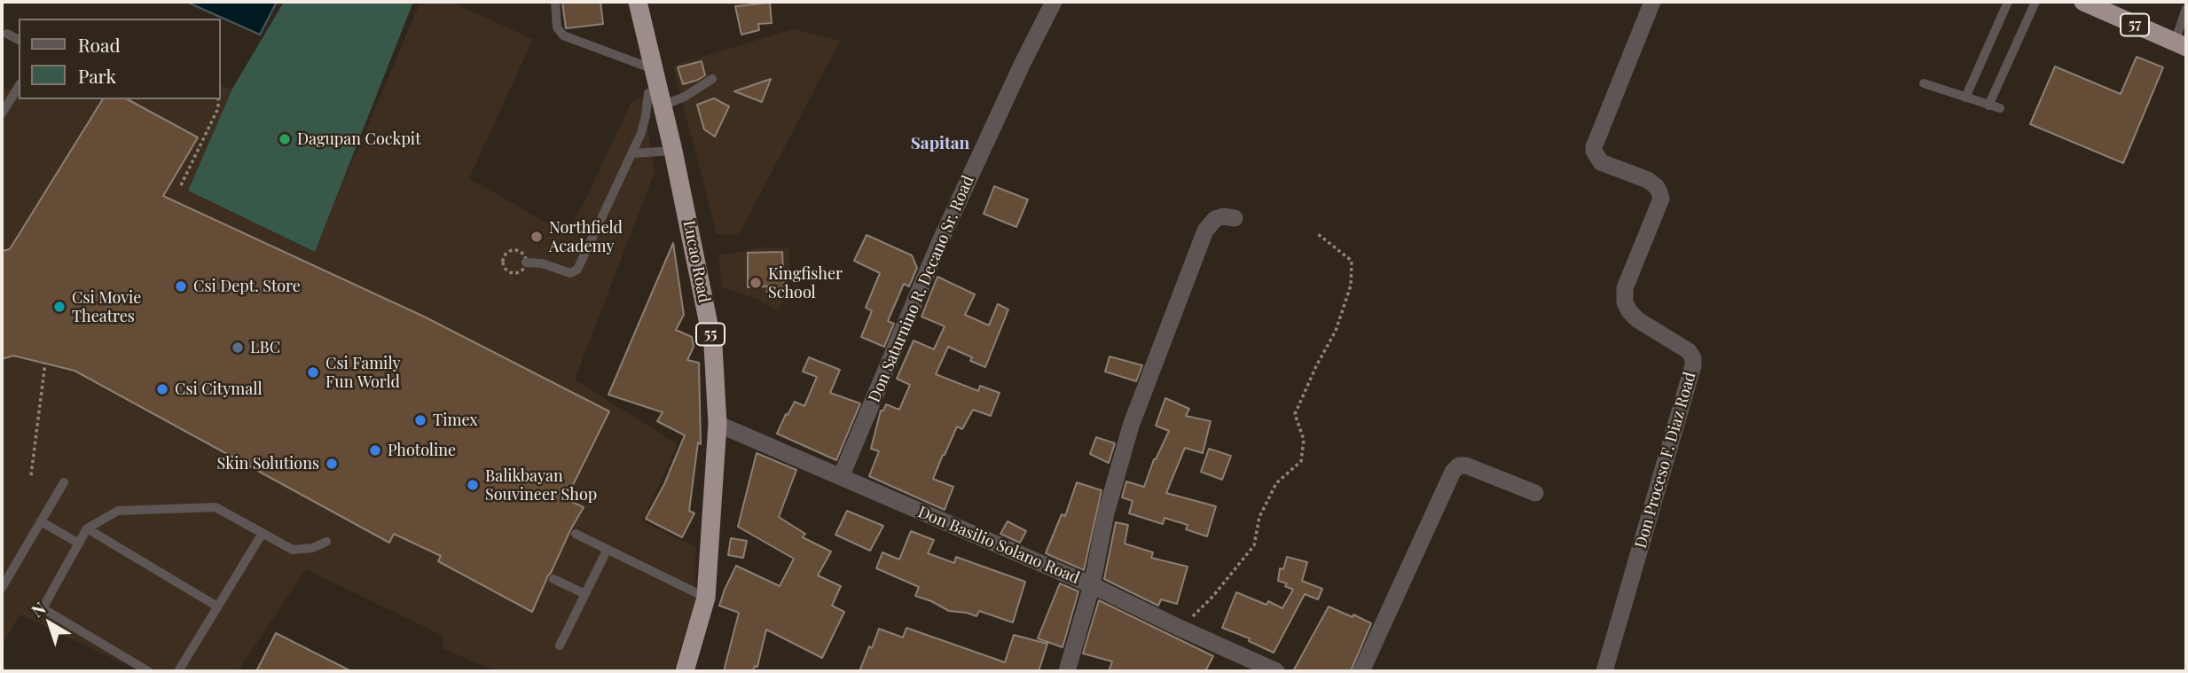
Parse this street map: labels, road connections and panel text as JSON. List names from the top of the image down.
{
  "streets": {
    "highway": ["57", "Lucao Road", "55"],
    "street": ["Don Saturnino R. Decano Sr. Road", "Don Proceso F. Diaz Road", "Don Basilio Solano Road"]
  },
  "crossings": [
    ["Lucao Road", "Don Basilio Solano Road"],
    ["Don Saturnino R. Decano Sr. Road", "Don Basilio Solano Road"]
  ],
  "districts": ["Sapitan"],
  "places": [
    "Dagupan Cockpit",
    "Northfield Academy",
    "Kingfisher School",
    "Csi Dept. Store",
    "Csi Movie Theatres",
    "LBC",
    "Csi Family Fun World",
    "Csi Citymall",
    "Timex",
    "Photoline",
    "Skin Solutions",
    "Balikbayan Souvineer Shop"
  ],
  "legend": ["Road", "Park"],
  "north": "top left"
}
